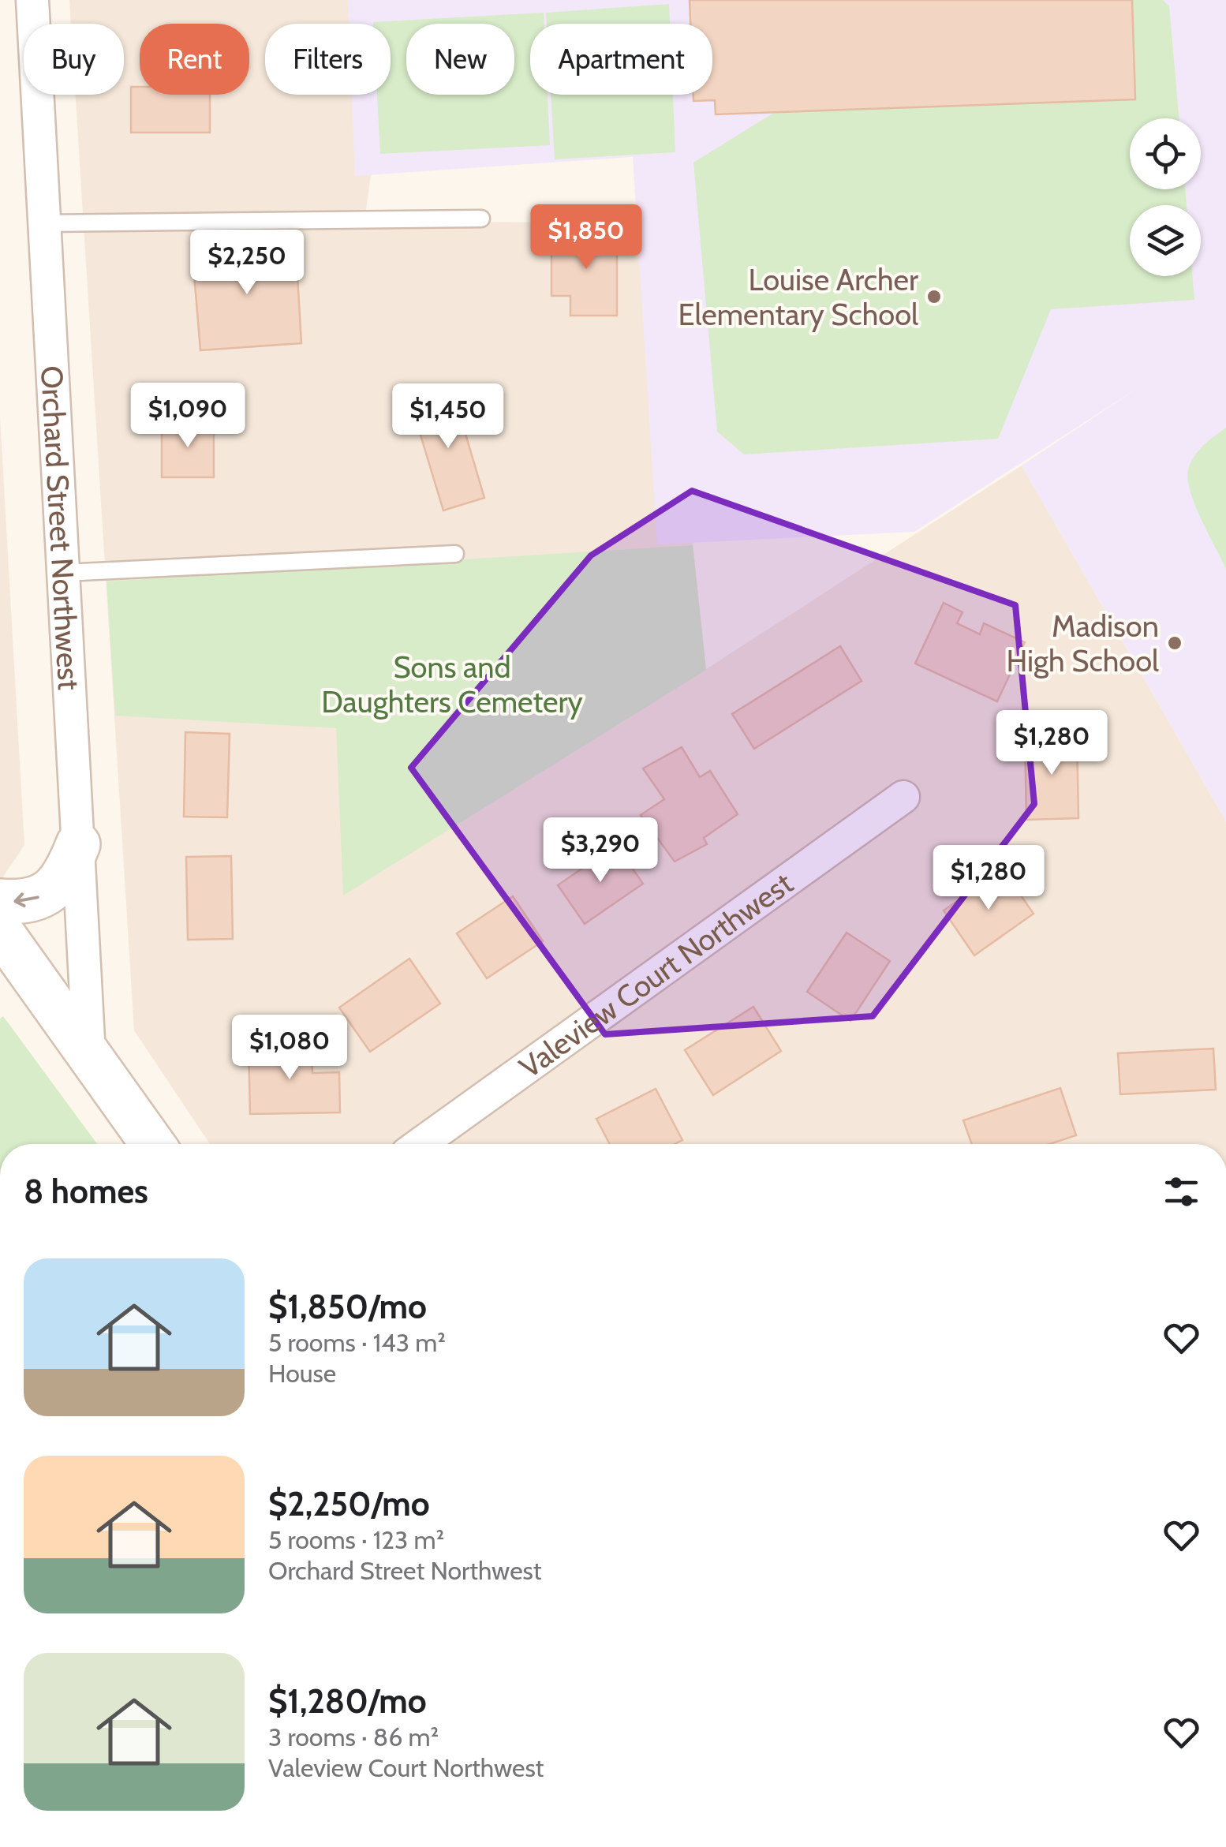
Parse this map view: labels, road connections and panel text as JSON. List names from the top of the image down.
{
  "streets": {
    "street": ["Orchard Street Northwest", "Valeview Court Northwest"]
  },
  "parks": ["Sons and Daughters Cemetery"],
  "places": ["Louise Archer Elementary School", "Madison High School"],
  "page": {
    "chip": [
      "Buy",
      "Rent",
      "Filters",
      "New",
      "Apartment"
    ],
    "price": [
      "$1,850",
      "$2,250",
      "$1,090",
      "$1,450",
      "$1,280",
      "$3,290",
      "$1,280",
      "$1,080"
    ],
    "heading": "8 homes",
    "list": [
      {
        "name": "$1,850/mo",
        "note": "5 rooms · 143 m² · House"
      },
      {
        "name": "$2,250/mo",
        "note": "5 rooms · 123 m² · Orchard Street Northwest"
      },
      {
        "name": "$1,280/mo",
        "note": "3 rooms · 86 m² · Valeview Court Northwest"
      }
    ]
  }
}
